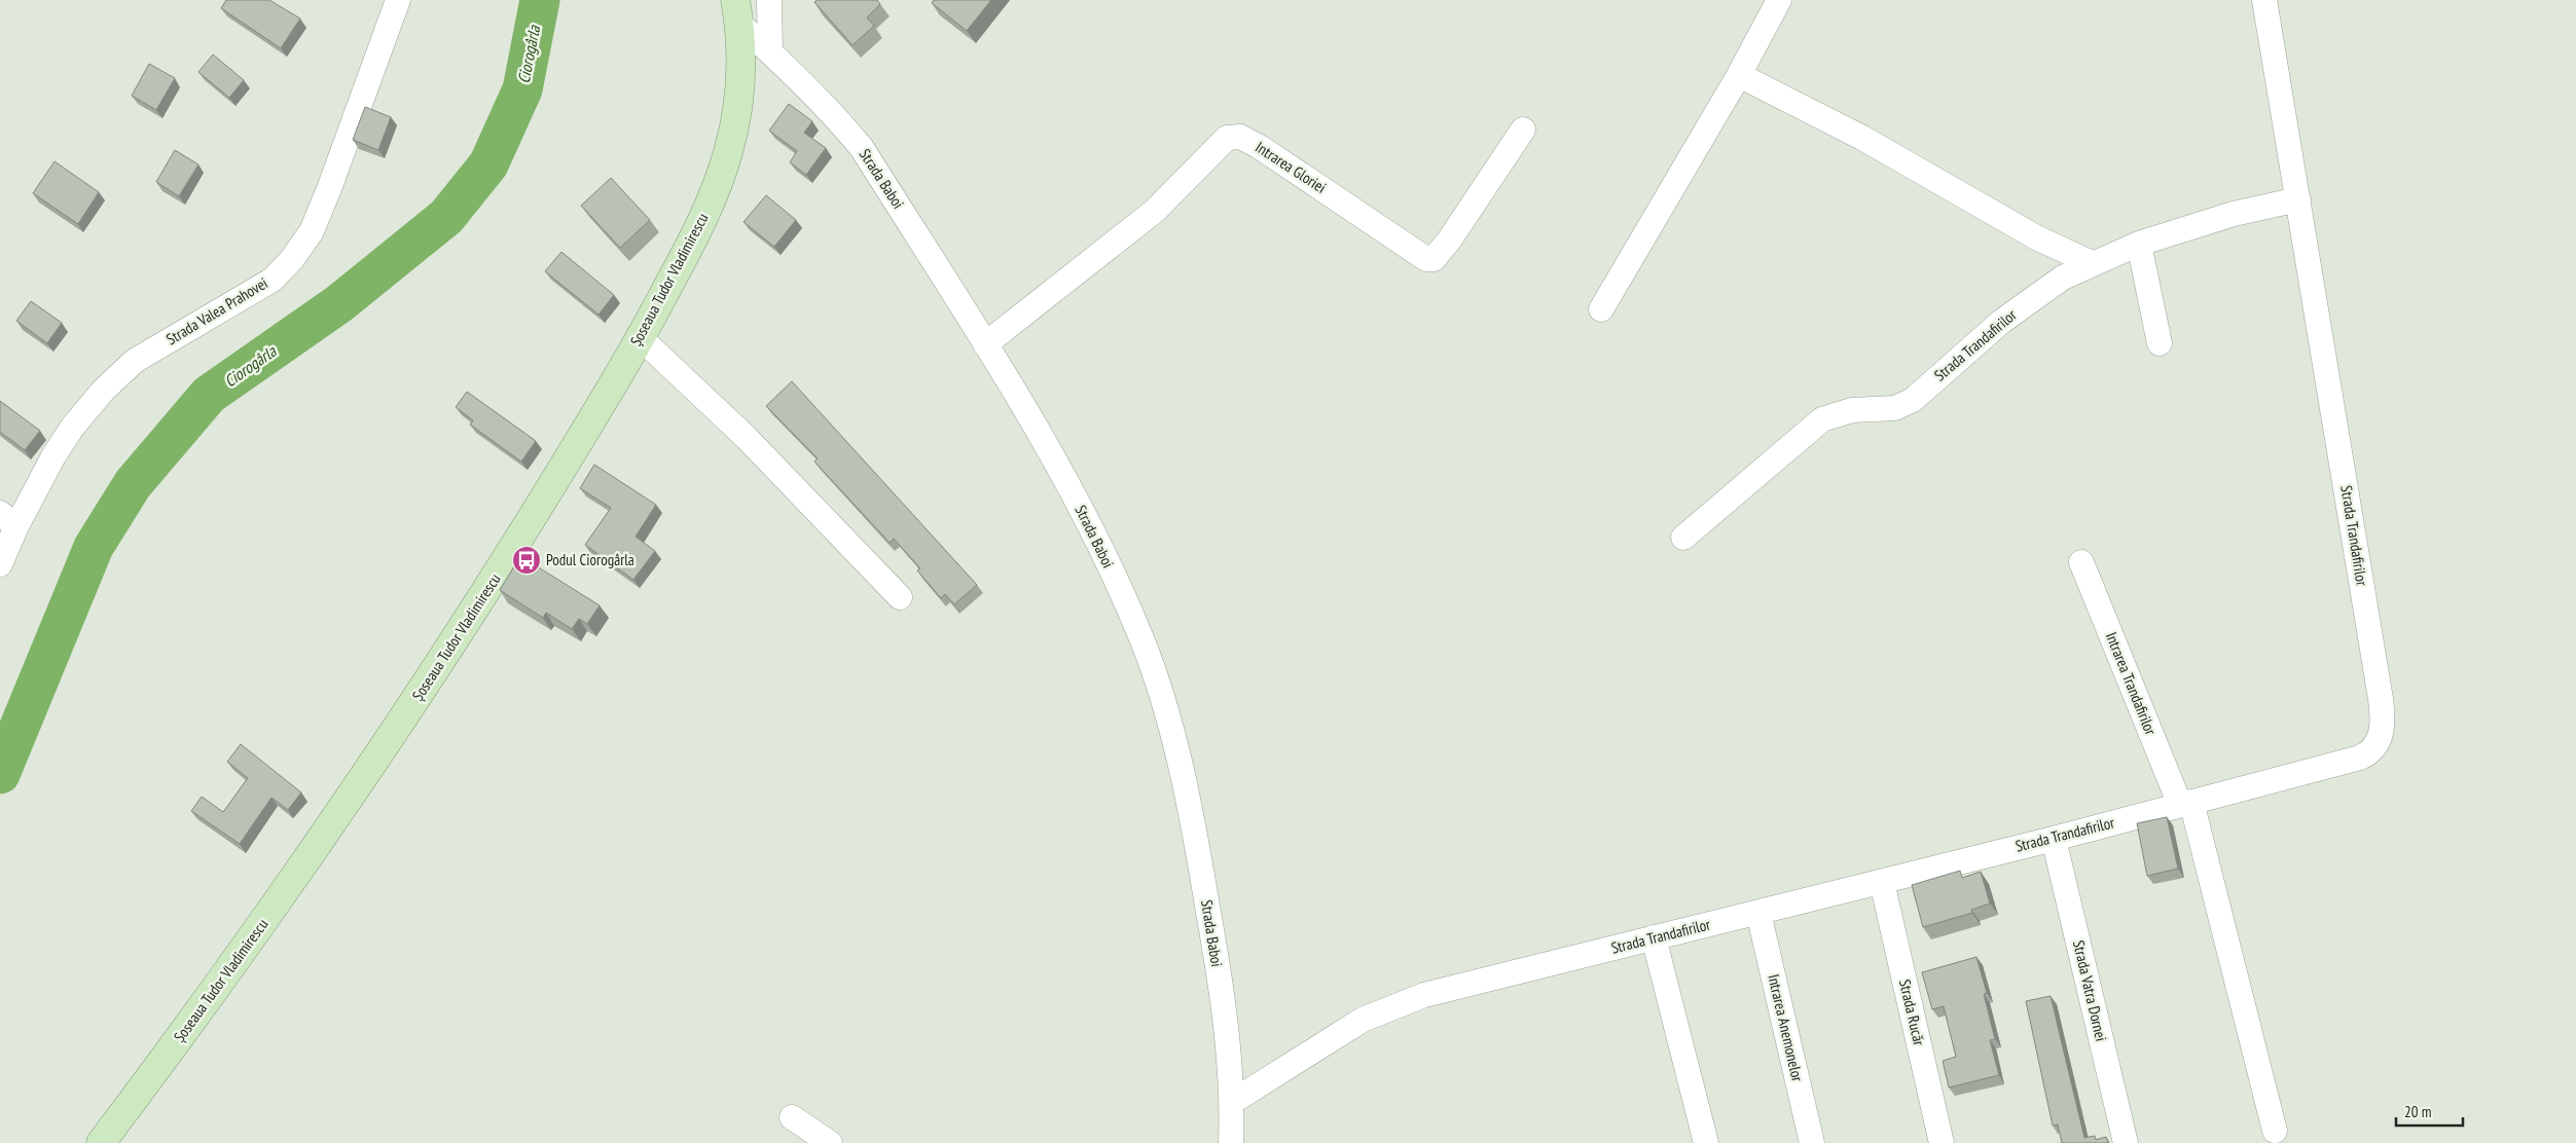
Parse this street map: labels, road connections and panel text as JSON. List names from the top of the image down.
{
  "streets": {
    "main road": ["Șoseaua Tudor Vladimirescu"],
    "street": [
      "Intrarea Gloriei",
      "Strada Baboi",
      "Strada Valea Prahovei",
      "Strada Trandafirilor",
      "Intrarea Trandafirilor",
      "Strada Vatra Dornei",
      "Strada Rucăr",
      "Intrarea Anemonelor"
    ]
  },
  "crossings": [
    ["Intrarea Gloriei", "Strada Baboi"],
    ["Strada Baboi", "Șoseaua Tudor Vladimirescu"],
    ["Strada Baboi", "Strada Trandafirilor"],
    ["Strada Trandafirilor", "Intrarea Trandafirilor"],
    ["Strada Trandafirilor", "Strada Vatra Dornei"],
    ["Strada Trandafirilor", "Strada Rucăr"],
    ["Strada Trandafirilor", "Intrarea Anemonelor"]
  ],
  "water": ["Ciorogârla"],
  "places": {
    "bus stop": ["Podul Ciorogârla"]
  },
  "scale_bar": "20 m"
}
